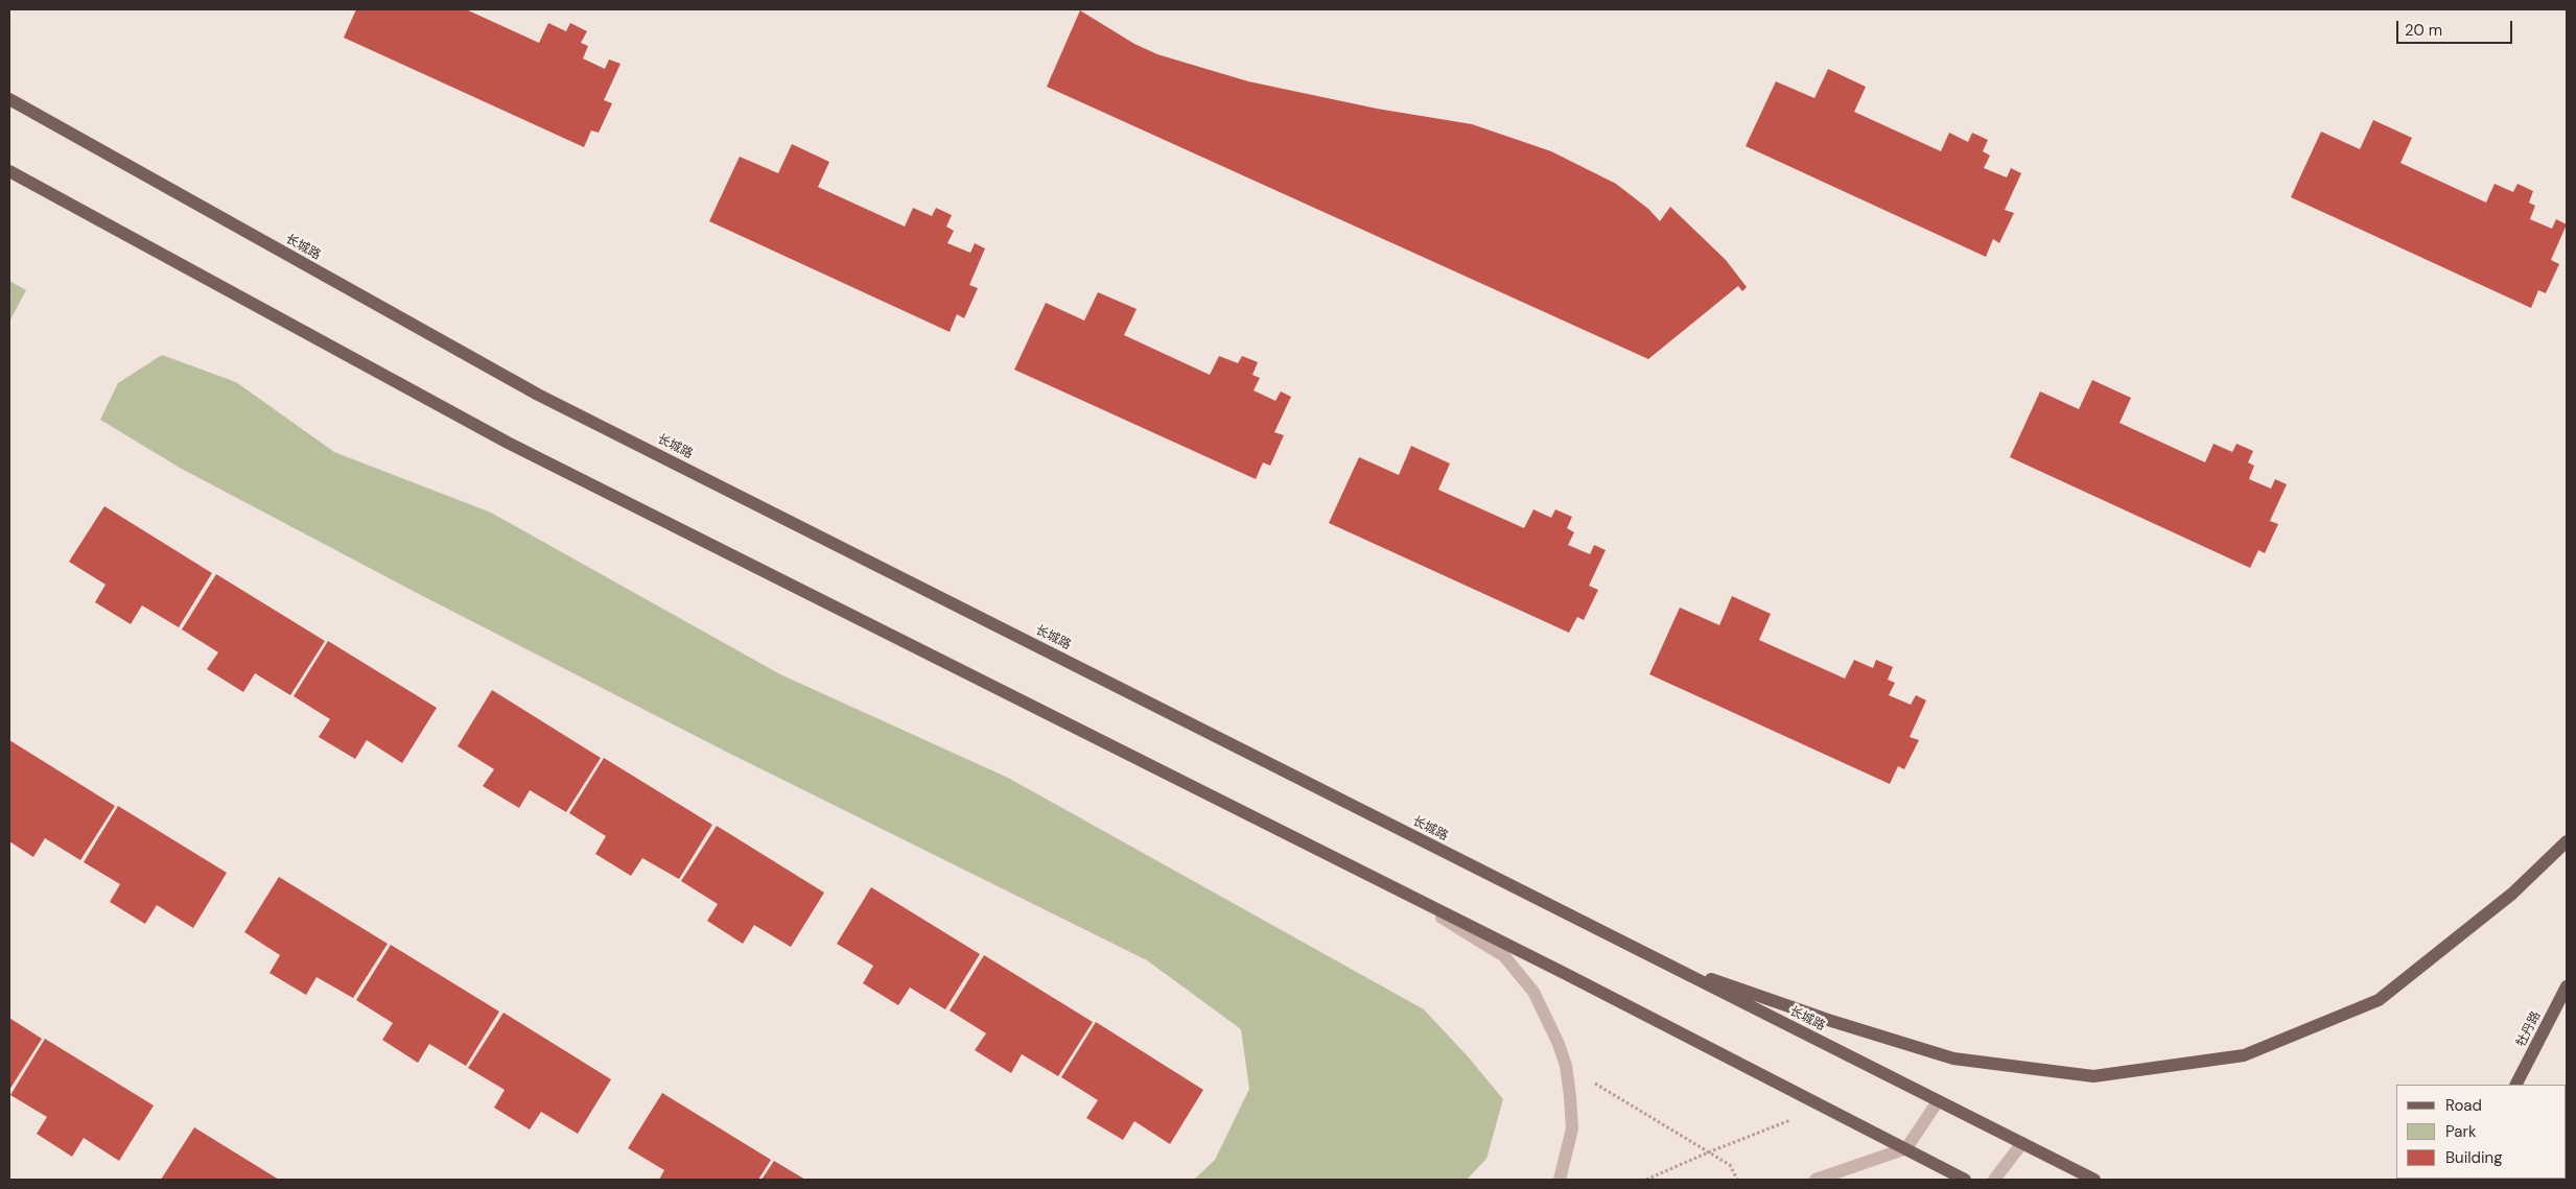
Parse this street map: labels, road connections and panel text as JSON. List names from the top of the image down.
{
  "streets": {
    "main road": ["长城路", "牡丹路"]
  },
  "legend": ["Road", "Park", "Building"],
  "scale_bar": "20 m"
}
